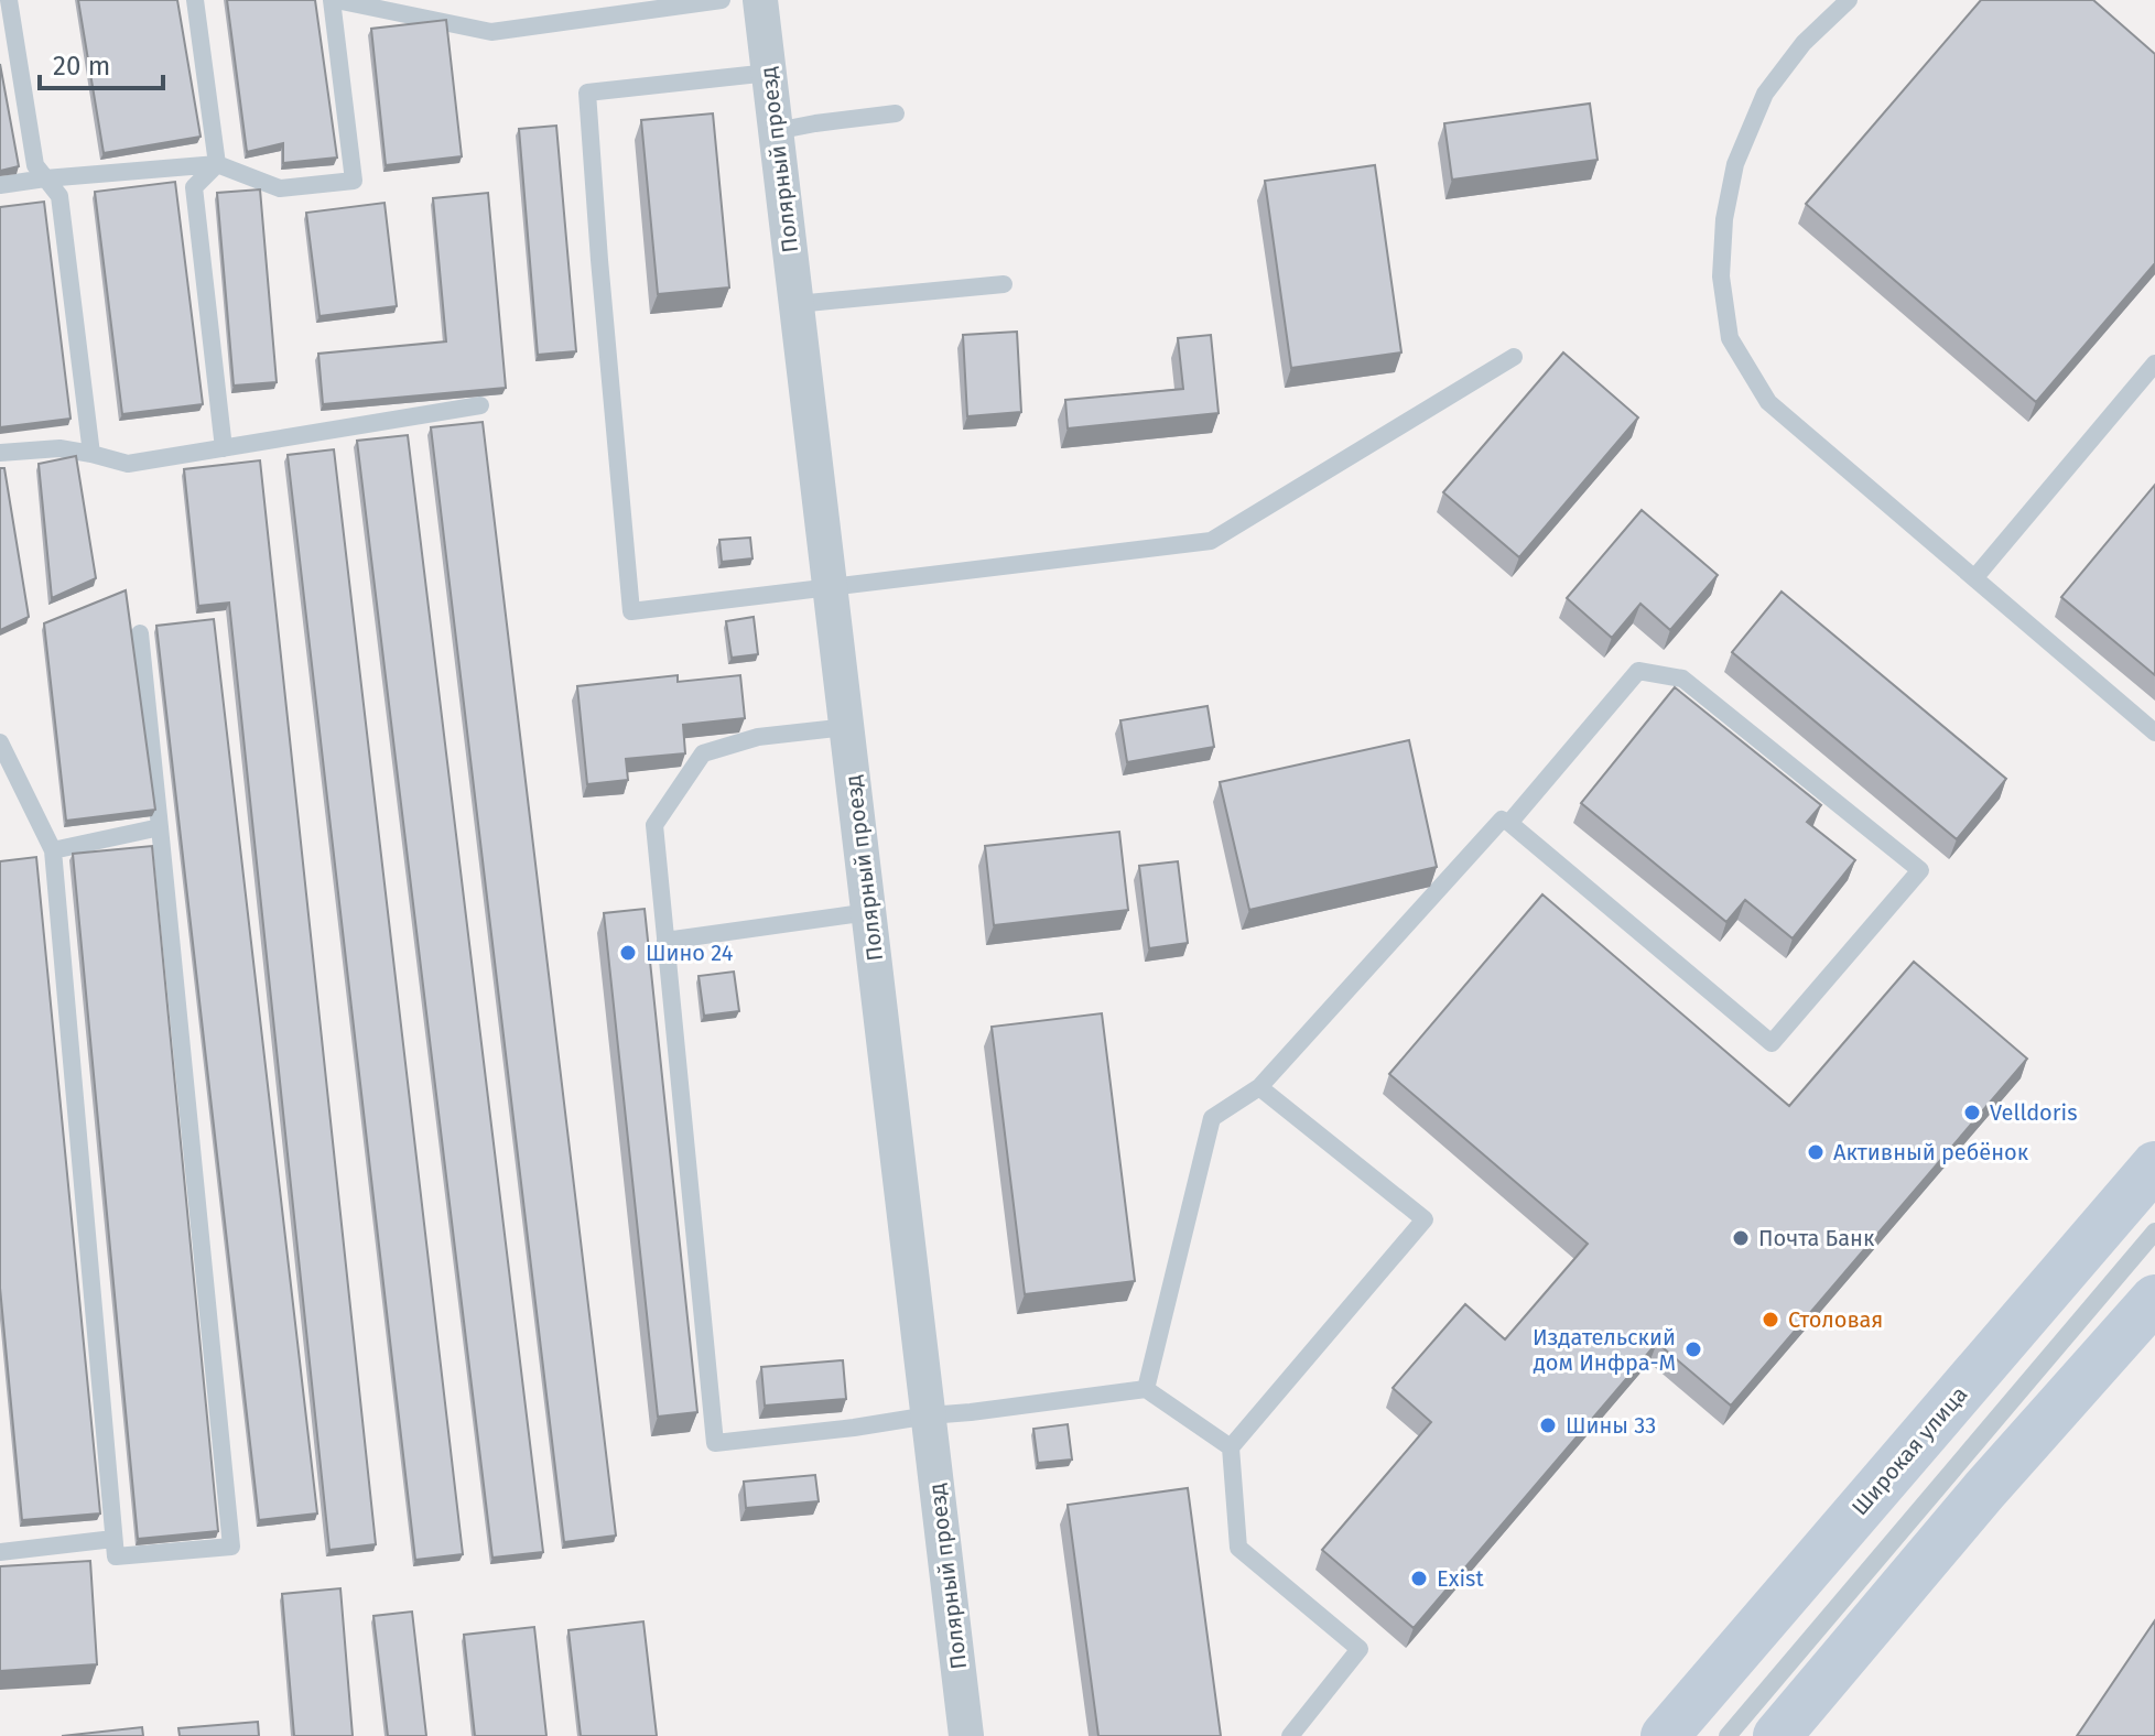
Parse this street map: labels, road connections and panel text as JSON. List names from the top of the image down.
{
  "streets": {
    "main road": ["Широкая улица"],
    "street": ["Полярный проезд"]
  },
  "places": [
    "Шино 24",
    "Velldoris",
    "Активный ребёнок",
    "Почта Банк",
    "Столовая",
    "Издательский дом Инфра-М",
    "Шины 33",
    "Exist"
  ],
  "scale_bar": "20 m"
}
